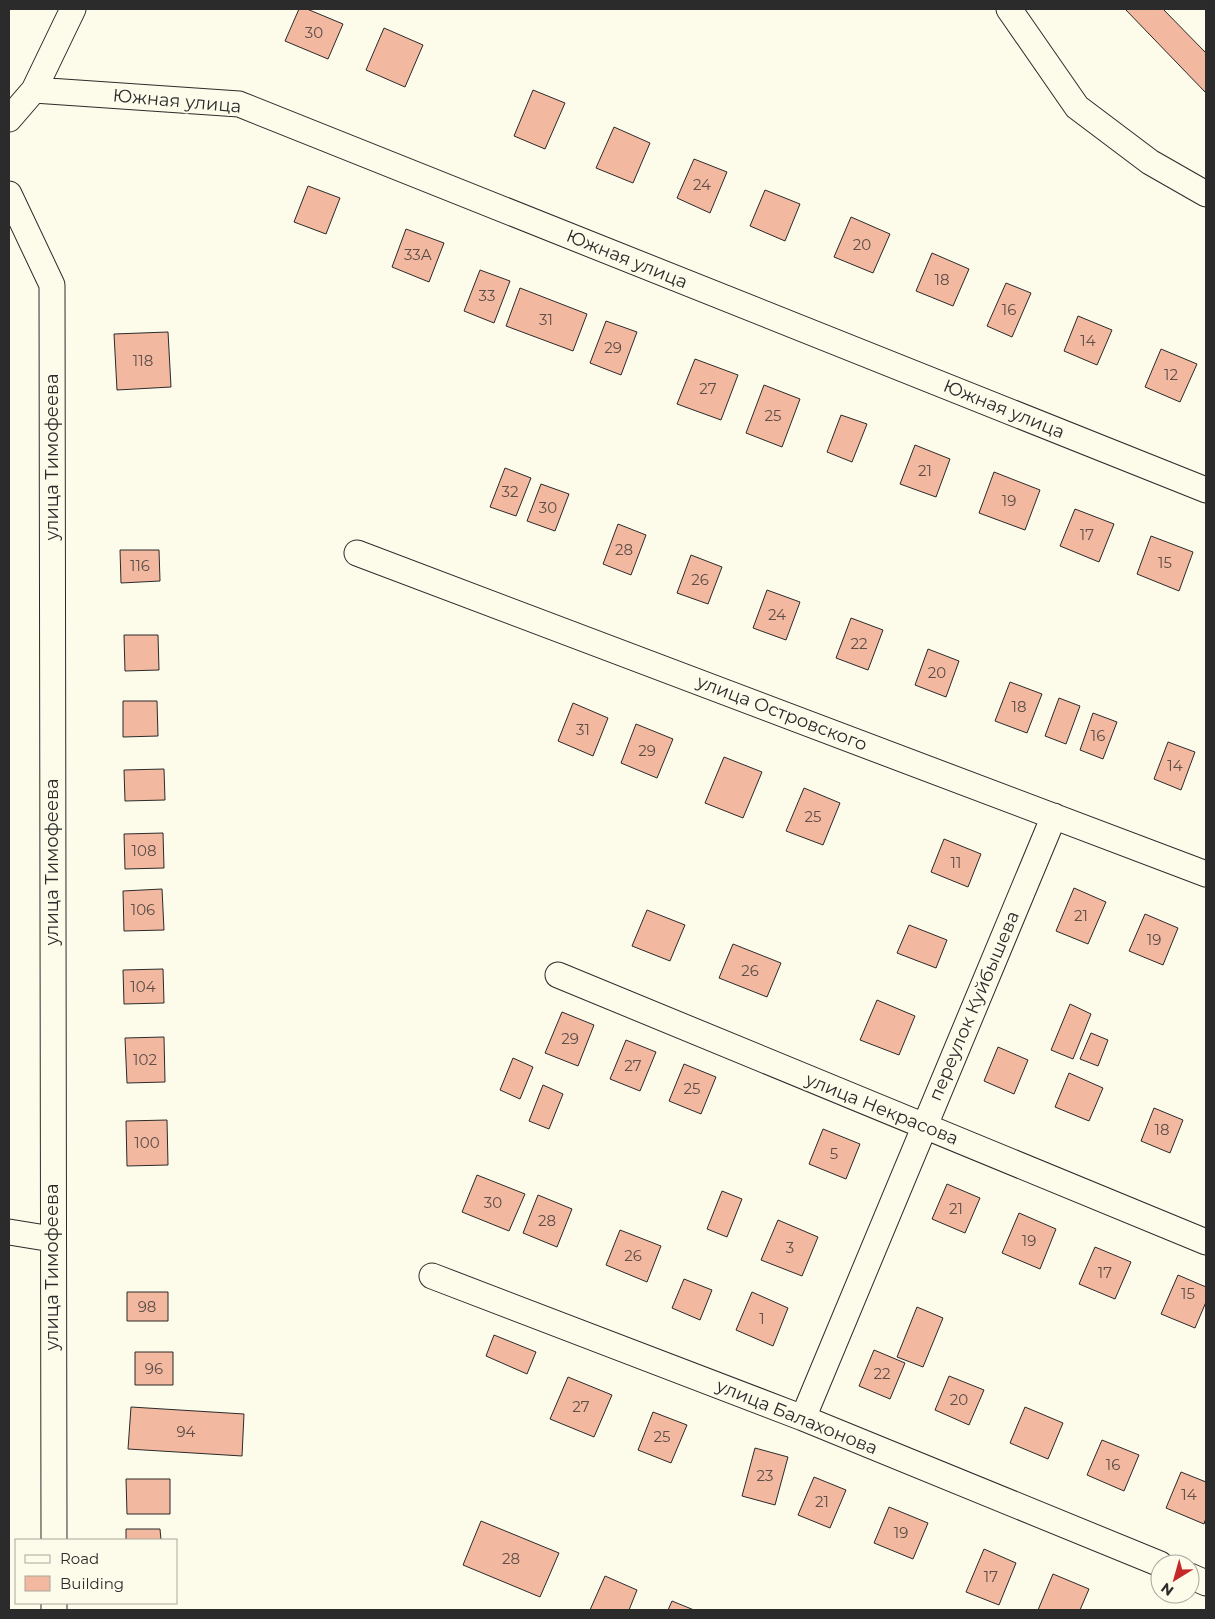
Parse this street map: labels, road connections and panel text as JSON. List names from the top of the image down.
{
  "streets": {
    "street": [
      "Южная улица",
      "улица Тимофеева",
      "улица Островского",
      "переулок Куйбышева",
      "улица Некрасова",
      "улица Балахонова"
    ]
  },
  "crossings": [
    ["улица Островского", "переулок Куйбышева"],
    ["переулок Куйбышева", "улица Некрасова"],
    ["переулок Куйбышева", "улица Балахонова"]
  ],
  "house_numbers": [
    "30",
    "24",
    "20",
    "33А",
    "18",
    "33",
    "16",
    "31",
    "14",
    "29",
    "118",
    "12",
    "27",
    "25",
    "21",
    "32",
    "19",
    "30",
    "17",
    "28",
    "15",
    "116",
    "26",
    "24",
    "22",
    "20",
    "18",
    "31",
    "16",
    "29",
    "14",
    "25",
    "108",
    "11",
    "106",
    "21",
    "19",
    "26",
    "104",
    "29",
    "102",
    "27",
    "25",
    "18",
    "100",
    "5",
    "30",
    "21",
    "28",
    "19",
    "3",
    "26",
    "17",
    "15",
    "98",
    "1",
    "96",
    "22",
    "20",
    "27",
    "94",
    "25",
    "16",
    "23",
    "14",
    "21",
    "19",
    "28",
    "17"
  ],
  "legend": ["Road", "Building"],
  "north": "bottom left"
}
